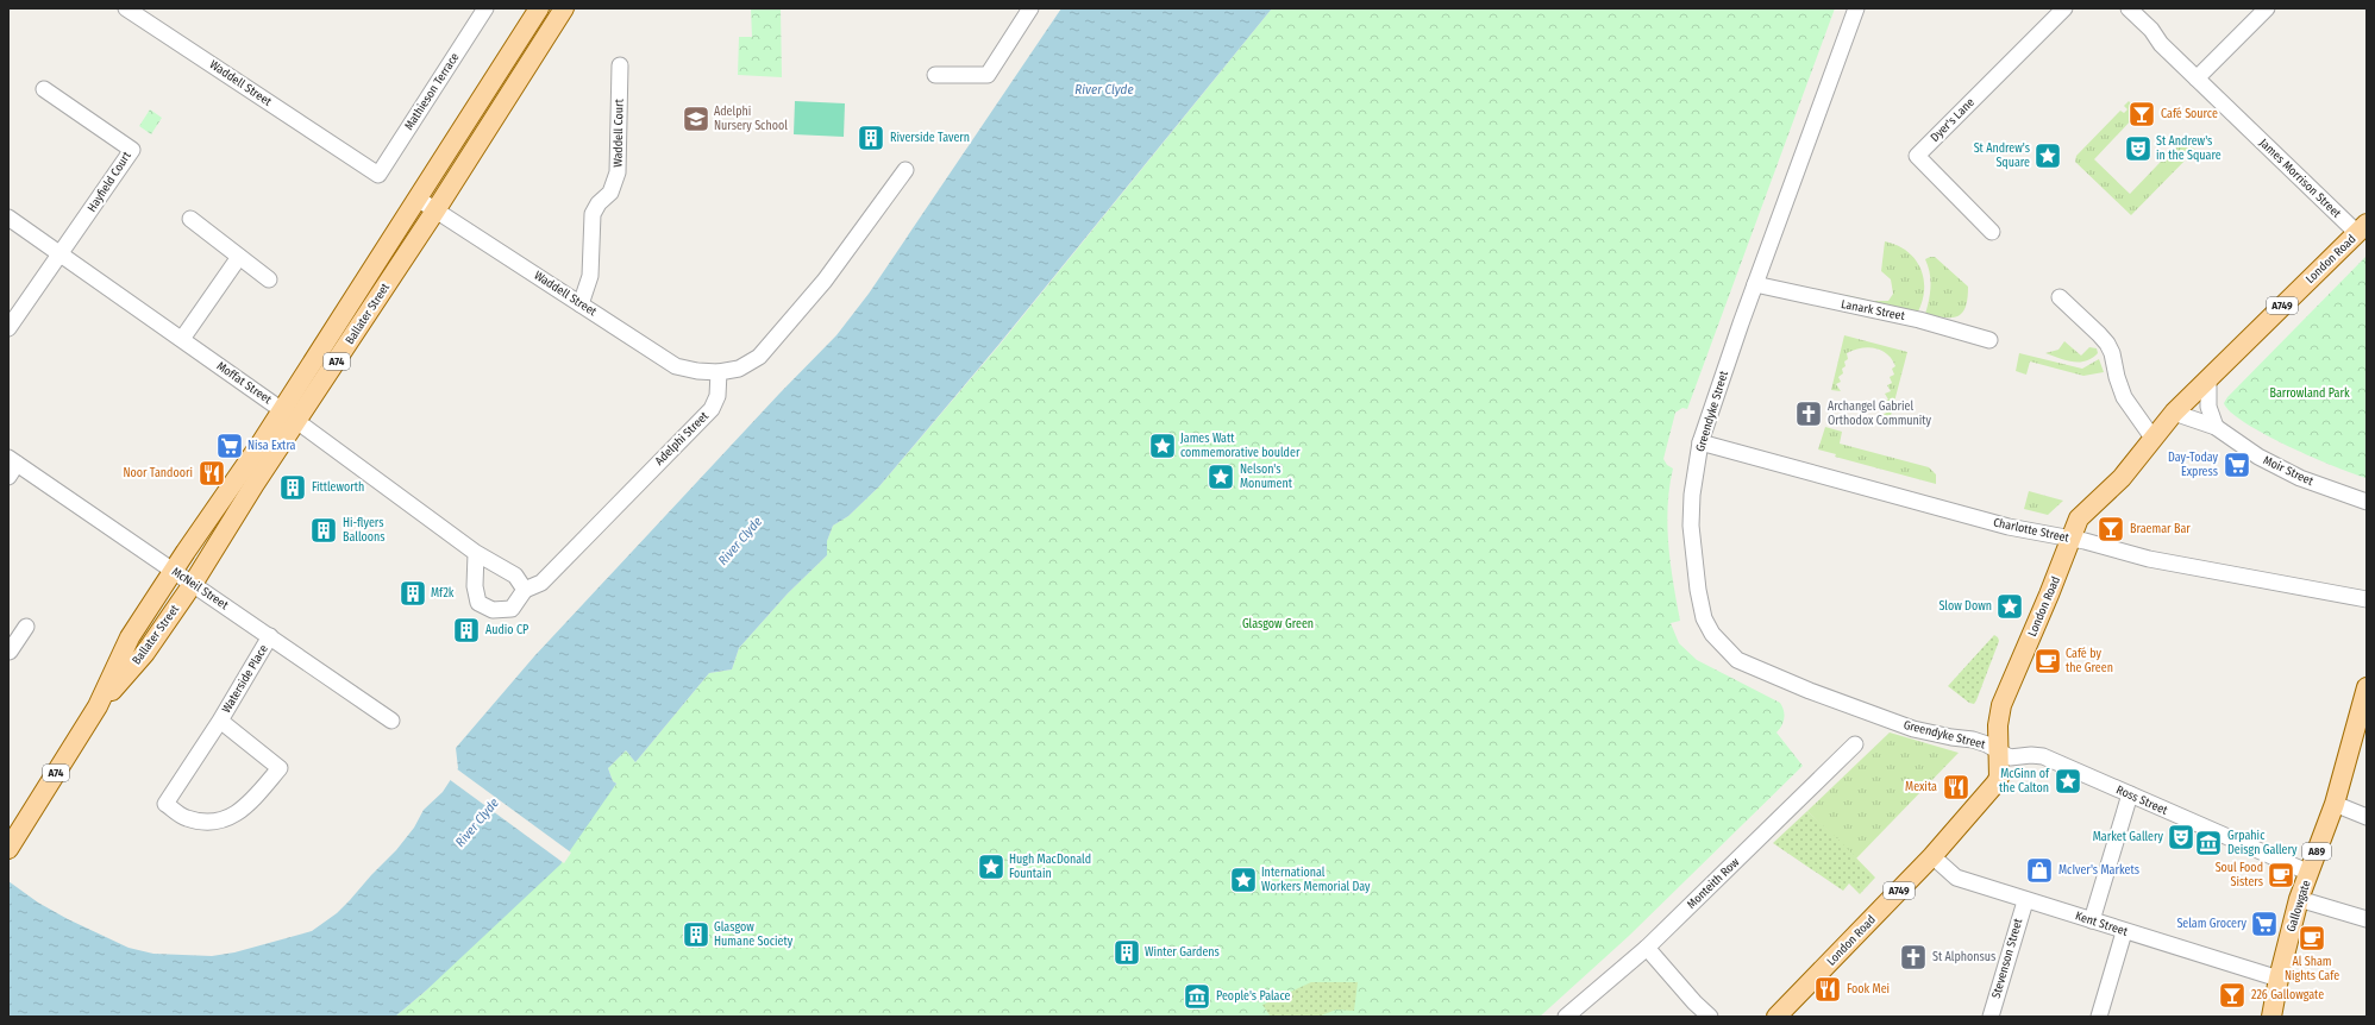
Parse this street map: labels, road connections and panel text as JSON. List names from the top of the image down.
{
  "streets": {
    "main road": [
      "London Road",
      "A749",
      "Ballater Street",
      "A74",
      "A89",
      "Gallowgate"
    ],
    "street": [
      "Waddell Street",
      "Mathieson Terrace",
      "Dyer's Lane",
      "Waddell Court",
      "James Morrison Street",
      "Hayfield Court",
      "Lanark Street",
      "Moffat Street",
      "Greendyke Street",
      "Adelphi Street",
      "Moir Street",
      "Charlotte Street",
      "McNeil Street",
      "Waterside Place",
      "Ross Street",
      "Monteith Row",
      "Kent Street",
      "Stevenson Street"
    ]
  },
  "crossings": [
    ["Waddell Street", "Mathieson Terrace"],
    ["Waddell Street", "Waddell Court"],
    ["Waddell Street", "Ballater Street"],
    ["Waddell Street", "Adelphi Street"],
    ["James Morrison Street", "London Road"],
    ["Hayfield Court", "Moffat Street"],
    ["London Road", "Greendyke Street"],
    ["London Road", "Moir Street"],
    ["London Road", "Charlotte Street"],
    ["London Road", "Ross Street"],
    ["London Road", "Kent Street"],
    ["Lanark Street", "Greendyke Street"],
    ["Ballater Street", "Moffat Street"],
    ["Ballater Street", "McNeil Street"],
    ["Moffat Street", "Adelphi Street"],
    ["Greendyke Street", "Charlotte Street"],
    ["Greendyke Street", "Ross Street"],
    ["McNeil Street", "Waterside Place"],
    ["Ross Street", "Gallowgate"],
    ["Gallowgate", "Kent Street"],
    ["Kent Street", "Stevenson Street"]
  ],
  "water": ["River Clyde"],
  "parks": ["Barrowland Park", "Glasgow Green"],
  "places": {
    "bar": ["Café Source", "Braemar Bar", "226 Gallowgate"],
    "school or university": ["Adelphi Nursery School"],
    "building": [
      "Riverside Tavern",
      "Fittleworth",
      "Hi-flyers Balloons",
      "Mf2k",
      "Audio CP",
      "Glasgow Humane Society",
      "Winter Gardens"
    ],
    "theatre": ["St Andrew's in the Square", "Market Gallery"],
    "place": [
      "St Andrew's Square",
      "James Watt commemorative boulder",
      "Nelson's Monument",
      "Slow Down",
      "McGinn of the Calton",
      "Hugh MacDonald Fountain",
      "International Workers Memorial Day"
    ],
    "church": ["Archangel Gabriel Orthodox Community", "St Alphonsus"],
    "supermarket": ["Nisa Extra", "Day-Today Express", "Selam Grocery"],
    "restaurant": ["Noor Tandoori", "Mexita", "Fook Mei"],
    "cafe": ["Café by the Green", "Soul Food Sisters", "Al Sham Nights Cafe"],
    "museum": ["Grpahic Deisgn Gallery", "People's Palace"],
    "shop": ["McIver's Markets"]
  }
}
